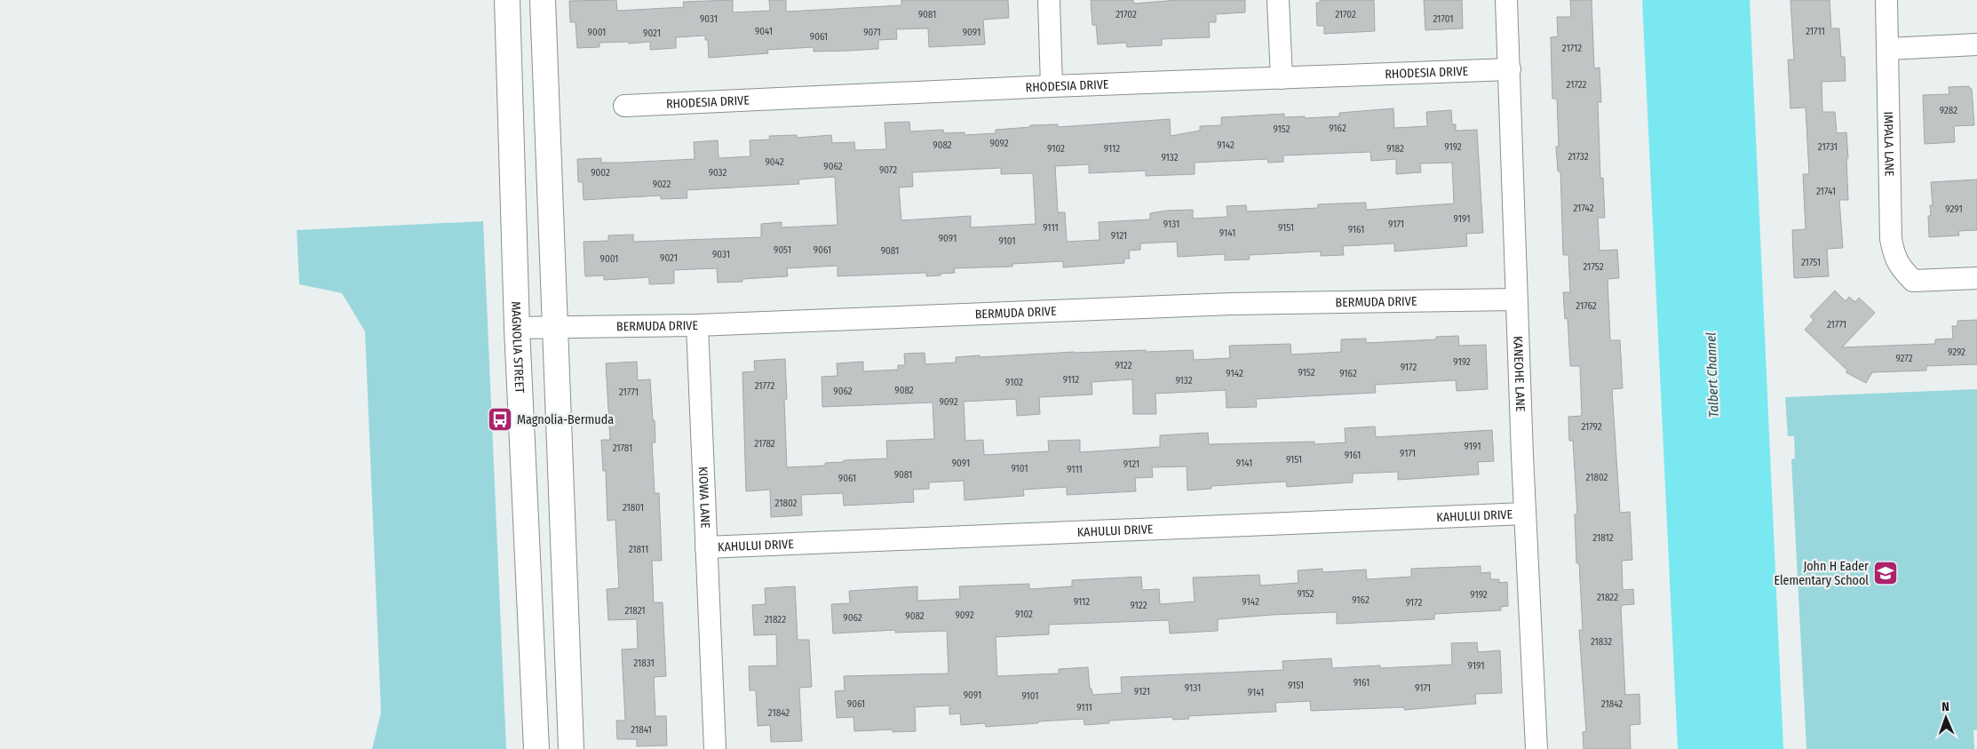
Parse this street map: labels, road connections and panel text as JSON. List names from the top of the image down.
{
  "streets": {
    "main road": ["MAGNOLIA STREET"],
    "street": [
      "RHODESIA DRIVE",
      "IMPALA LANE",
      "BERMUDA DRIVE",
      "KANEOHE LANE",
      "KIOWA LANE",
      "KAHULUI DRIVE"
    ]
  },
  "crossings": [
    ["RHODESIA DRIVE", "KANEOHE LANE"],
    ["BERMUDA DRIVE", "MAGNOLIA STREET"],
    ["BERMUDA DRIVE", "KANEOHE LANE"],
    ["BERMUDA DRIVE", "KIOWA LANE"],
    ["KANEOHE LANE", "KAHULUI DRIVE"],
    ["KIOWA LANE", "KAHULUI DRIVE"]
  ],
  "water": ["Talbert Channel"],
  "places": {
    "bus stop": ["Magnolia-Bermuda"],
    "school or university": ["John H Eader Elementary School"]
  },
  "house_numbers": [
    "9081",
    "21702",
    "21702",
    "9031",
    "21701",
    "9041",
    "21711",
    "9001",
    "9071",
    "9091",
    "9021",
    "9061",
    "21712",
    "21722",
    "9282",
    "9162",
    "9152",
    "9092",
    "9082",
    "9142",
    "9192",
    "21731",
    "9102",
    "9112",
    "9182",
    "21732",
    "9132",
    "9042",
    "9062",
    "9072",
    "9002",
    "9032",
    "9022",
    "21741",
    "21742",
    "9291",
    "9191",
    "9131",
    "9171",
    "9111",
    "9151",
    "9161",
    "9141",
    "9121",
    "9091",
    "9101",
    "9051",
    "9061",
    "9081",
    "9031",
    "9021",
    "9001",
    "21751",
    "21752",
    "21762",
    "21771",
    "9292",
    "9272",
    "9192",
    "9122",
    "9172",
    "9152",
    "9142",
    "9162",
    "9112",
    "9132",
    "9102",
    "21772",
    "9082",
    "9062",
    "21771",
    "9092",
    "21792",
    "21782",
    "9191",
    "21781",
    "9171",
    "9161",
    "9151",
    "9091",
    "9141",
    "9121",
    "9101",
    "9111",
    "9081",
    "21802",
    "9061",
    "21802",
    "21801",
    "21812",
    "21811",
    "9152",
    "9192",
    "21822",
    "9162",
    "9112",
    "9142",
    "9172",
    "9122",
    "21821",
    "9102",
    "9092",
    "9082",
    "9062",
    "21822",
    "21832",
    "21831",
    "9191",
    "9161",
    "9151",
    "9131",
    "9171",
    "9121",
    "9141",
    "9091",
    "9101",
    "9061",
    "21842",
    "9111",
    "21842",
    "21841"
  ],
  "north": "top"
}
